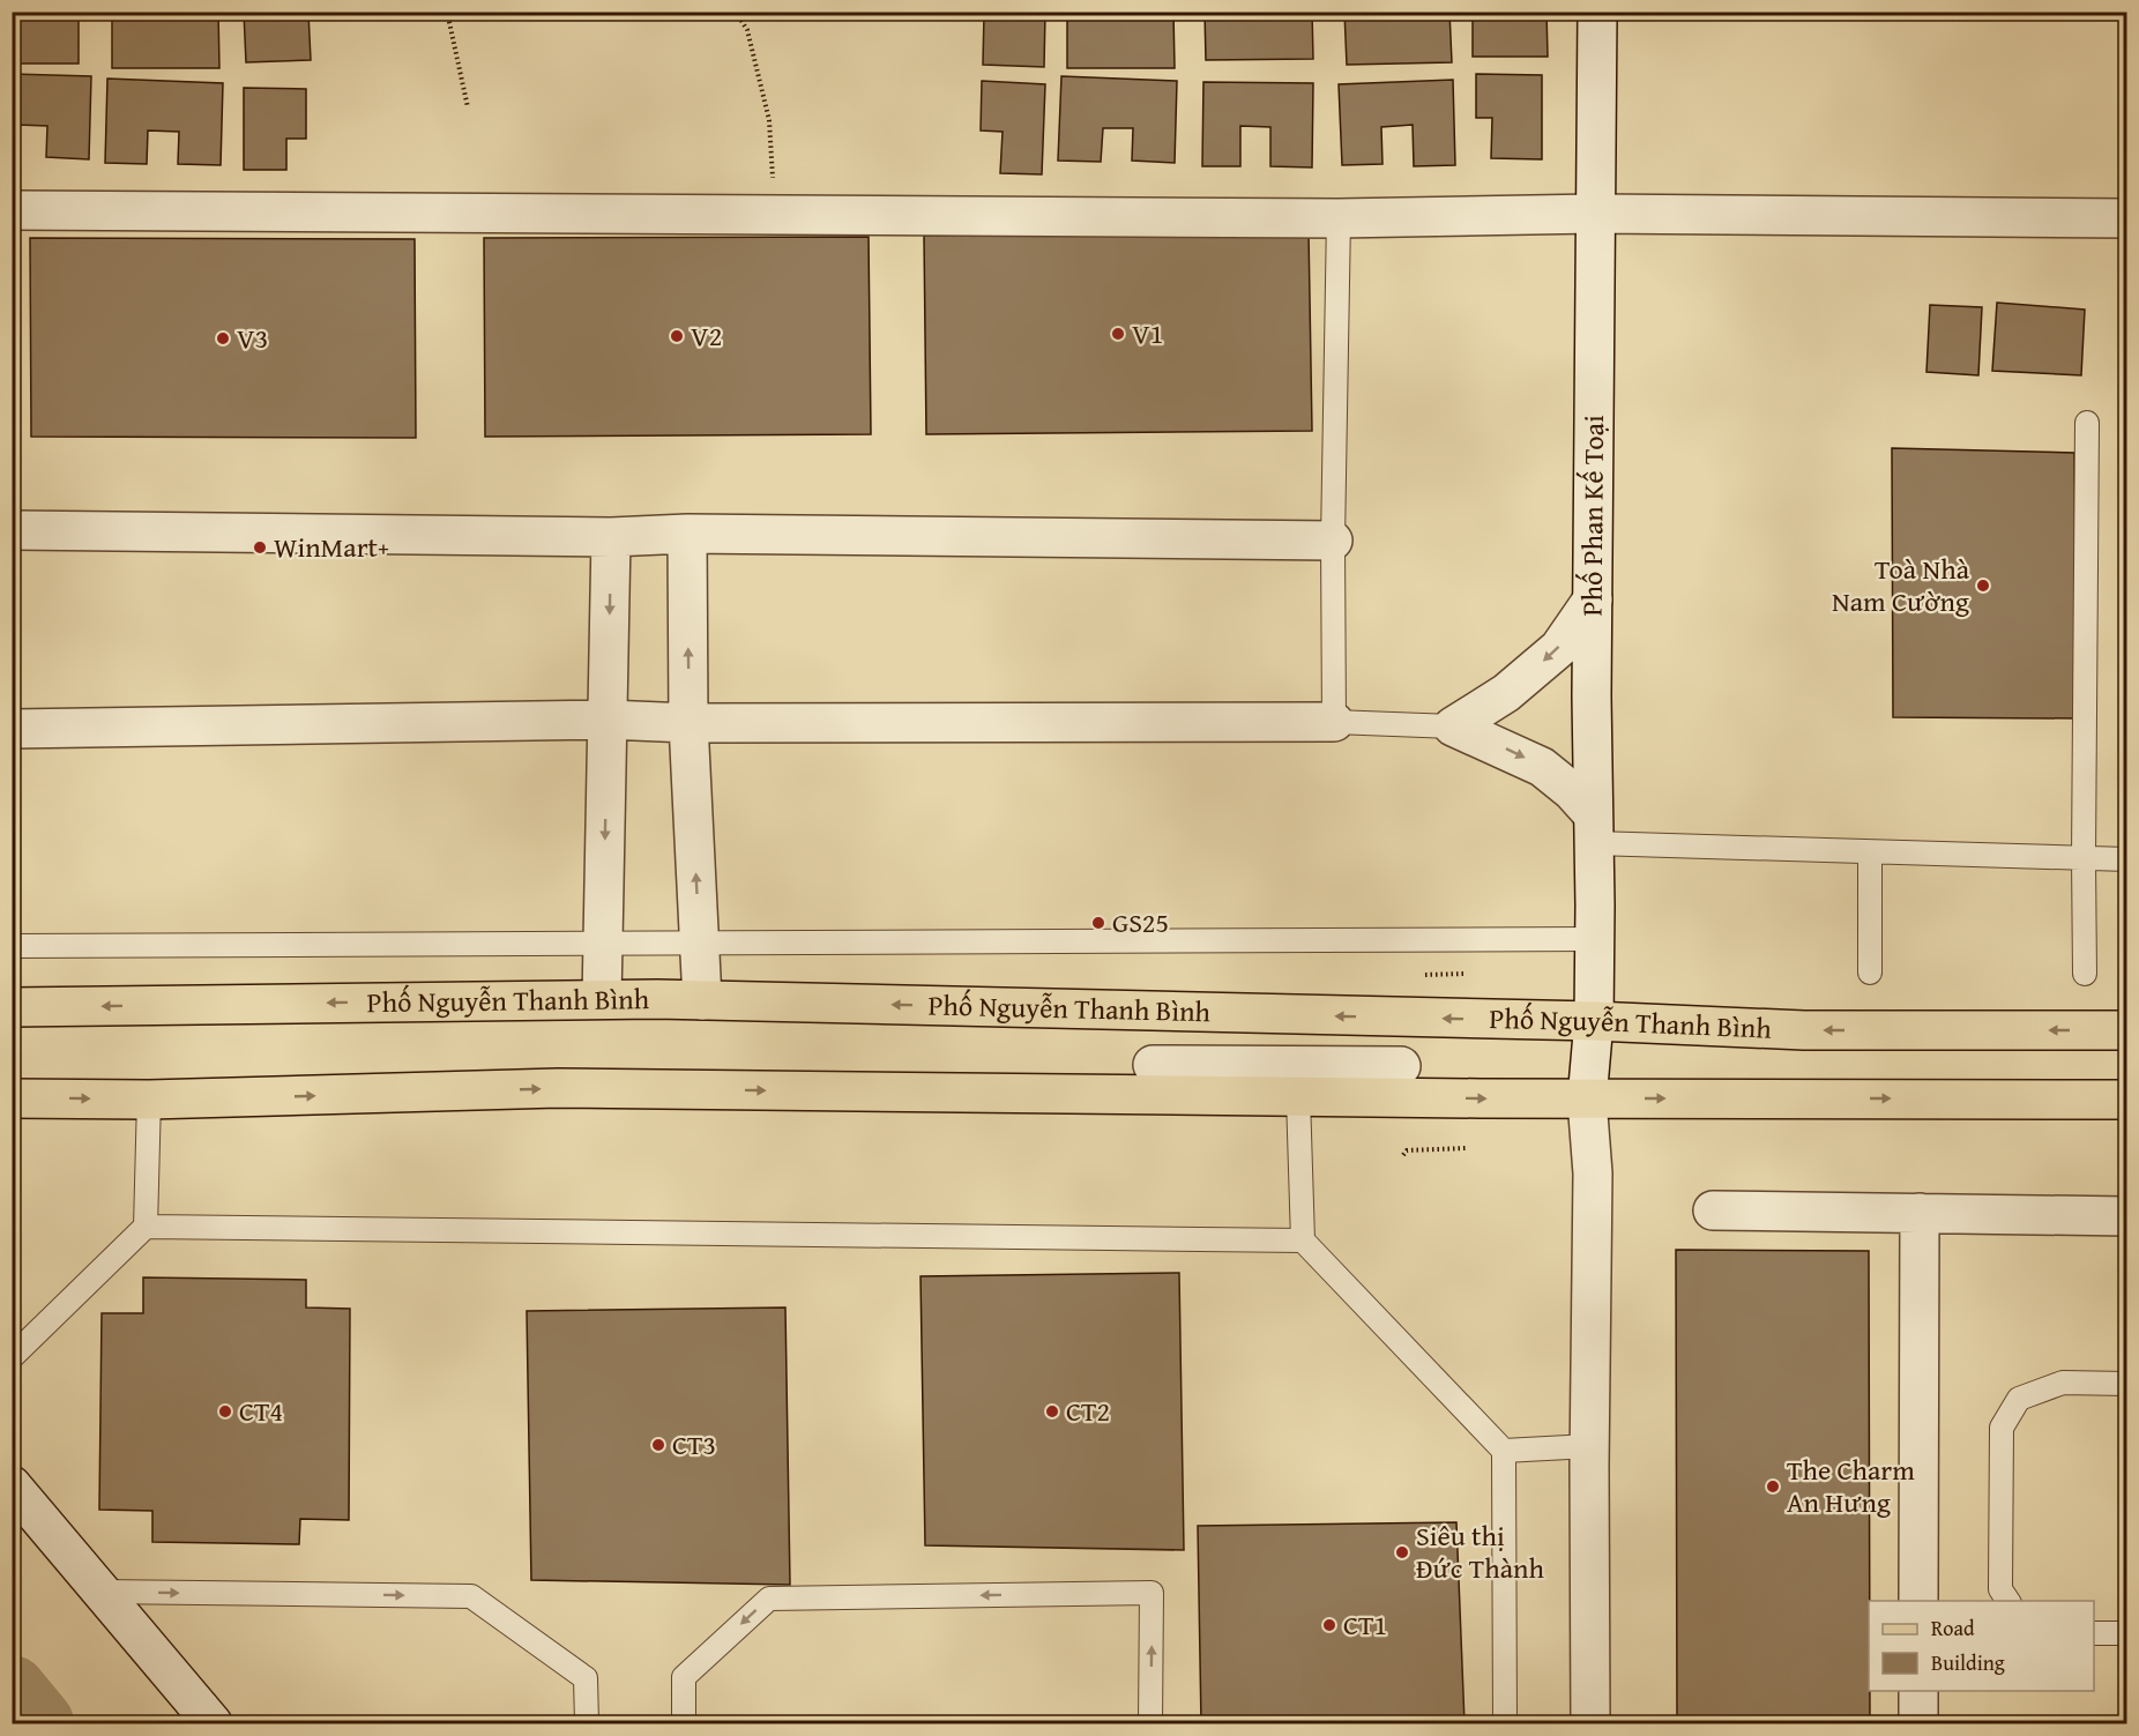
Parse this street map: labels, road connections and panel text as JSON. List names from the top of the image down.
{
  "streets": {
    "main road": ["Phố Nguyễn Thanh Bình"],
    "street": ["Phố Phan Kế Toại"]
  },
  "crossings": [
    ["Phố Phan Kế Toại", "Phố Nguyễn Thanh Bình"]
  ],
  "places": [
    "V1",
    "V2",
    "V3",
    "WinMart+",
    "Toà Nhà Nam Cường",
    "GS25",
    "CT4",
    "CT2",
    "CT3",
    "The Charm An Hưng",
    "Siêu thị Đức Thành",
    "CT1"
  ],
  "legend": ["Road", "Building"]
}
